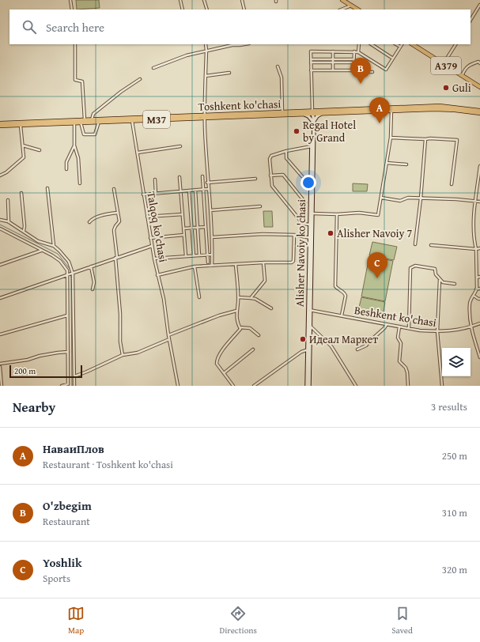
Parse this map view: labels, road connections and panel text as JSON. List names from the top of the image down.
{
  "streets": {
    "highway": ["A379", "Toshkent ko'chasi", "M37"],
    "main road": ["Alisher Navoiy ko'chasi"],
    "street": ["Talqoq ko'chasi", "Beshkent ko'chasi"]
  },
  "crossings": [
    ["Toshkent ko'chasi", "Talqoq ko'chasi"],
    ["Toshkent ko'chasi", "Alisher Navoiy ko'chasi"],
    ["Alisher Navoiy ko'chasi", "Beshkent ko'chasi"]
  ],
  "places": [
    "Guli",
    "Regal Hotel by Grand",
    "Alisher Navoiy 7",
    "Идеал Маркет"
  ],
  "scale_bar": "200 m",
  "page": {
    "search": "Search here",
    "pins": ["B", "A", "C"],
    "scale": "200 m",
    "heading": ["Nearby", "3 results"],
    "list": [
      {
        "mark": "A",
        "name": "НаваиПлов",
        "note": "Restaurant · Toshkent ko'chasi",
        "value": "250 m"
      },
      {
        "mark": "B",
        "name": "O'zbegim",
        "note": "Restaurant",
        "value": "310 m"
      },
      {
        "mark": "C",
        "name": "Yoshlik",
        "note": "Sports",
        "value": "320 m"
      }
    ],
    "nav": ["Map", "Directions", "Saved"]
  }
}
